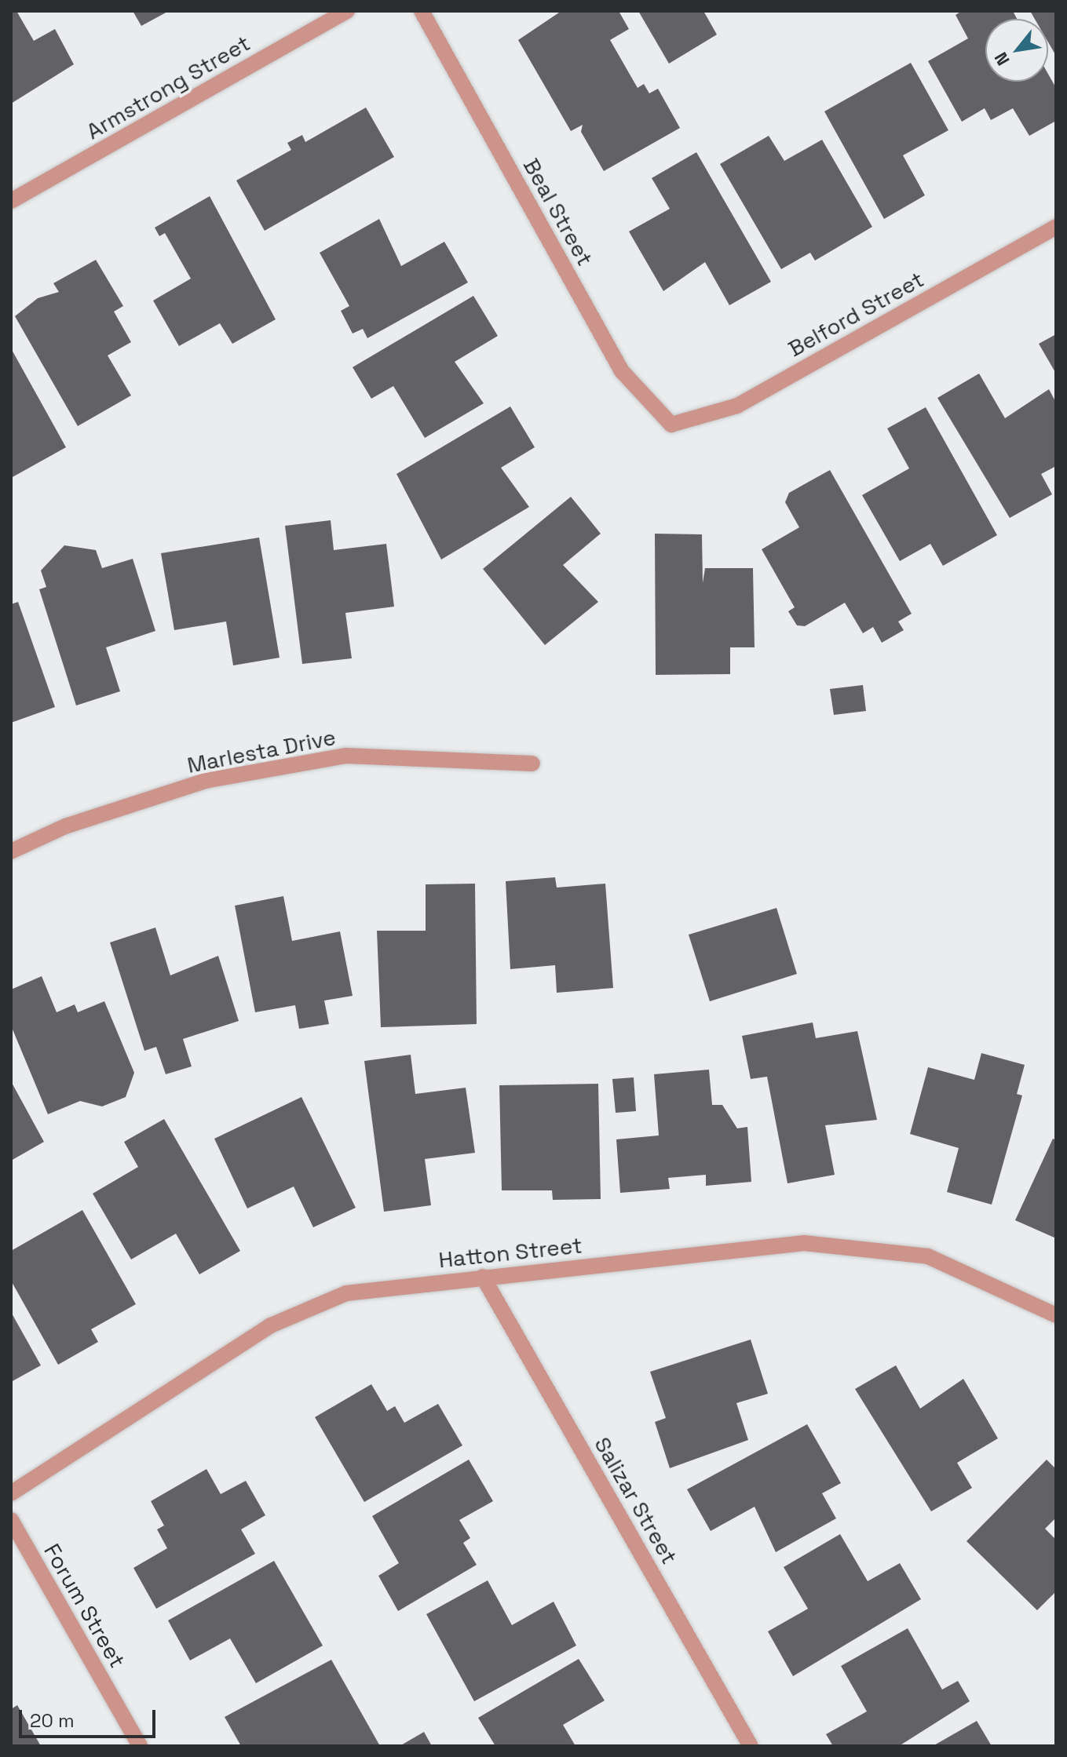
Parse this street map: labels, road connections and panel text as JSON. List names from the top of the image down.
{
  "streets": {
    "street": [
      "Armstrong Street",
      "Beal Street",
      "Belford Street",
      "Marlesta Drive",
      "Hatton Street",
      "Salizar Street",
      "Forum Street"
    ]
  },
  "crossings": [
    ["Beal Street", "Belford Street"],
    ["Hatton Street", "Salizar Street"]
  ],
  "scale_bar": "20 m",
  "north": "bottom left"
}
